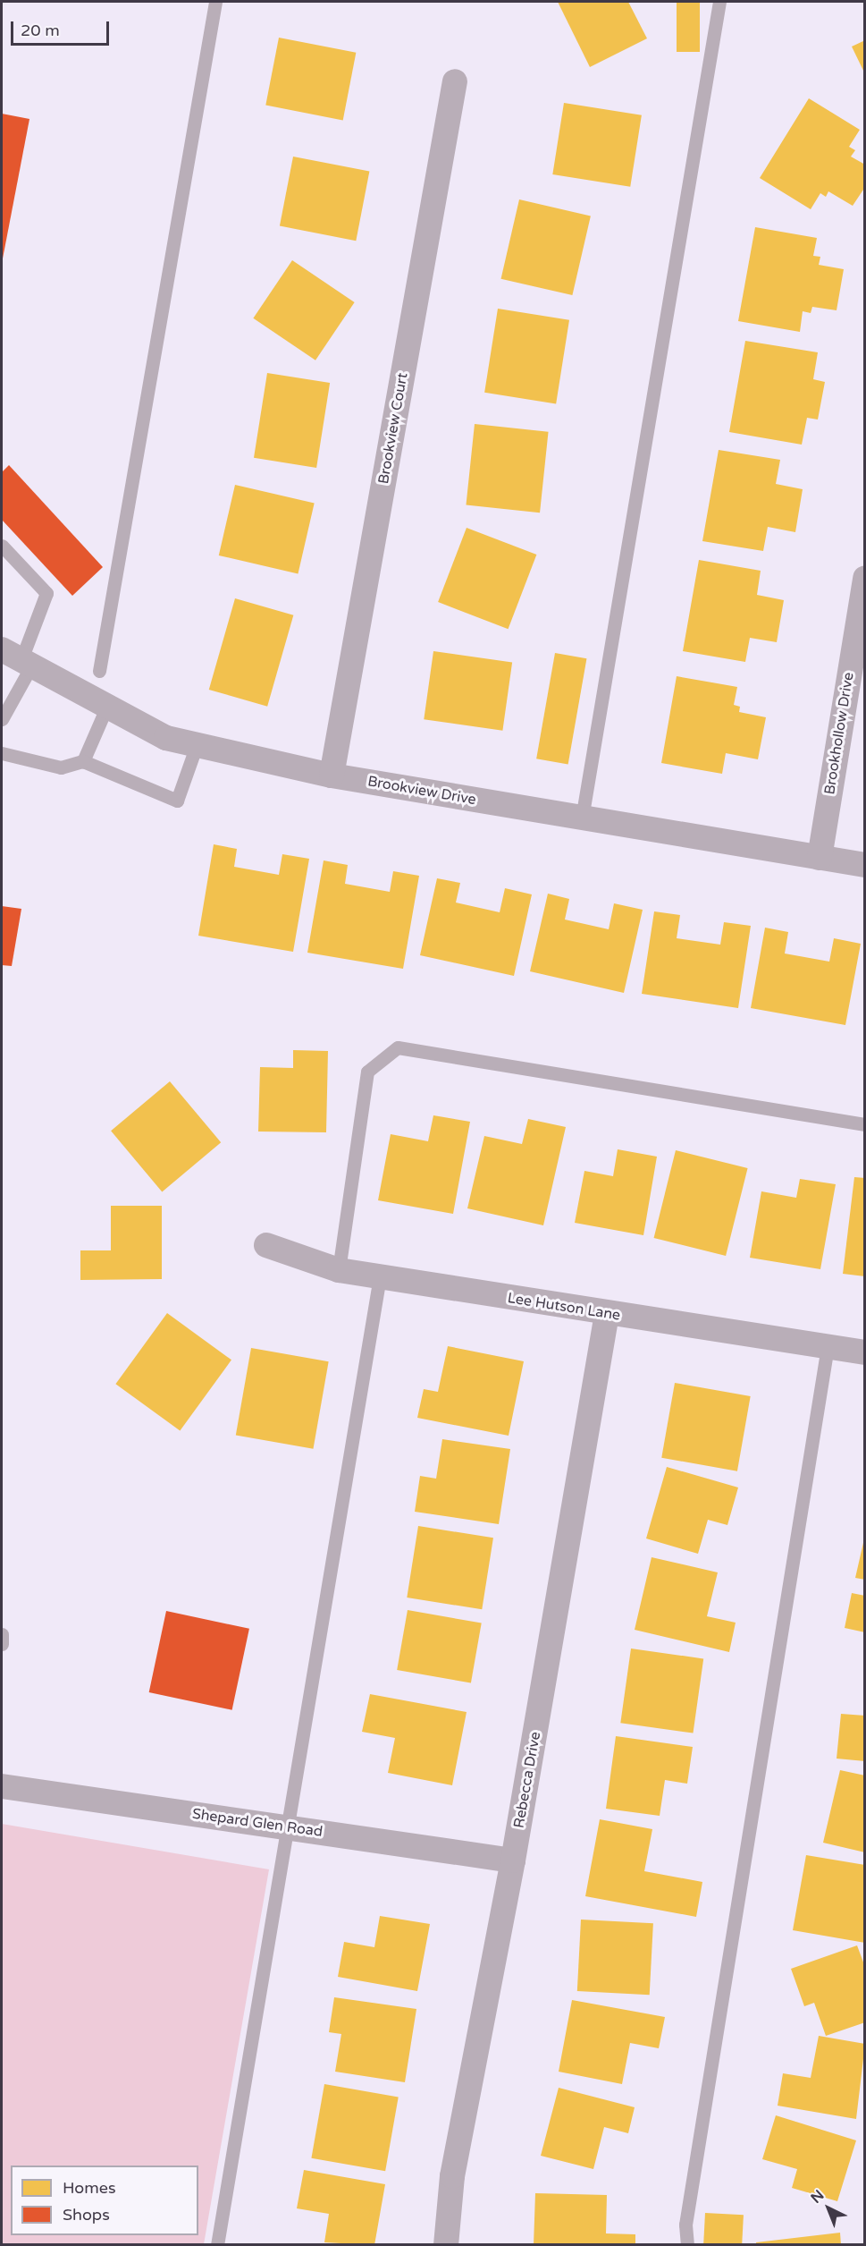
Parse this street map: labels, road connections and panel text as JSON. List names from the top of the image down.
{
  "streets": {
    "street": [
      "Brookview Court",
      "Brookhollow Drive",
      "Brookview Drive",
      "Lee Hutson Lane",
      "Rebecca Drive",
      "Shepard Glen Road"
    ]
  },
  "crossings": [
    ["Brookview Court", "Brookview Drive"],
    ["Brookhollow Drive", "Brookview Drive"],
    ["Lee Hutson Lane", "Rebecca Drive"],
    ["Rebecca Drive", "Shepard Glen Road"]
  ],
  "legend": ["Homes", "Shops"],
  "scale_bar": "20 m",
  "north": "top left"
}
